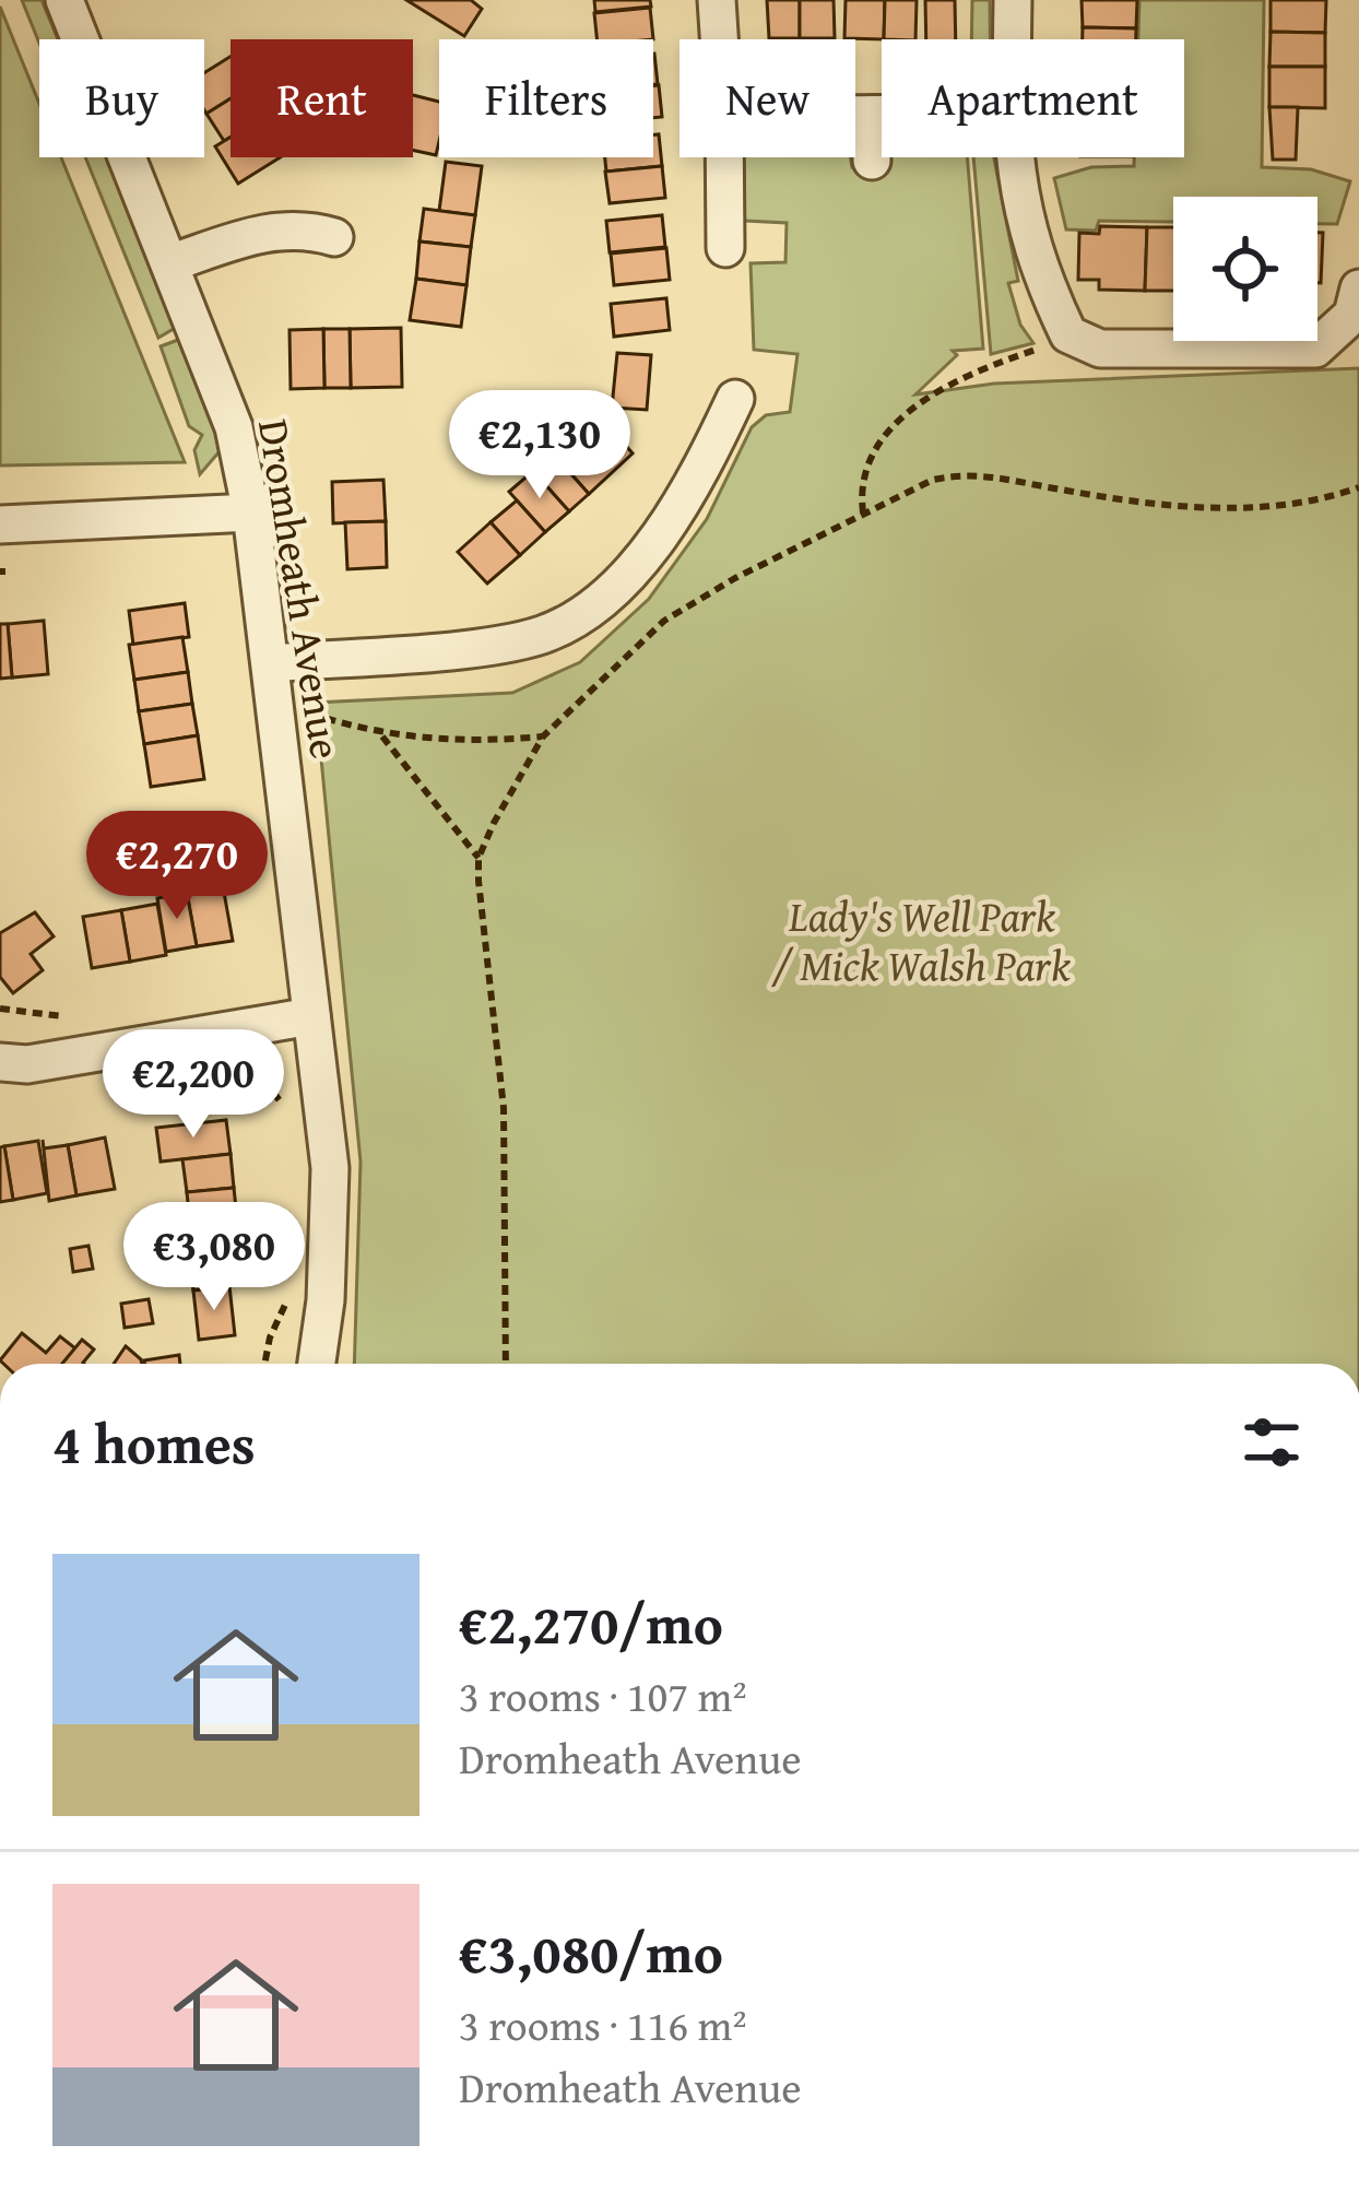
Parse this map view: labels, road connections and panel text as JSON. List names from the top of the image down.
{
  "streets": {
    "street": ["Dromheath Avenue"]
  },
  "parks": ["Lady's Well Park / Mick Walsh Park"],
  "page": {
    "chip": [
      "Buy",
      "Rent",
      "Filters",
      "New",
      "Apartment"
    ],
    "price": [
      "€2,130",
      "€2,270",
      "€2,200",
      "€3,080"
    ],
    "heading": "4 homes",
    "list": [
      {
        "name": "€2,270/mo",
        "note": "3 rooms · 107 m² · Dromheath Avenue"
      },
      {
        "name": "€3,080/mo",
        "note": "3 rooms · 116 m² · Dromheath Avenue"
      }
    ]
  }
}
